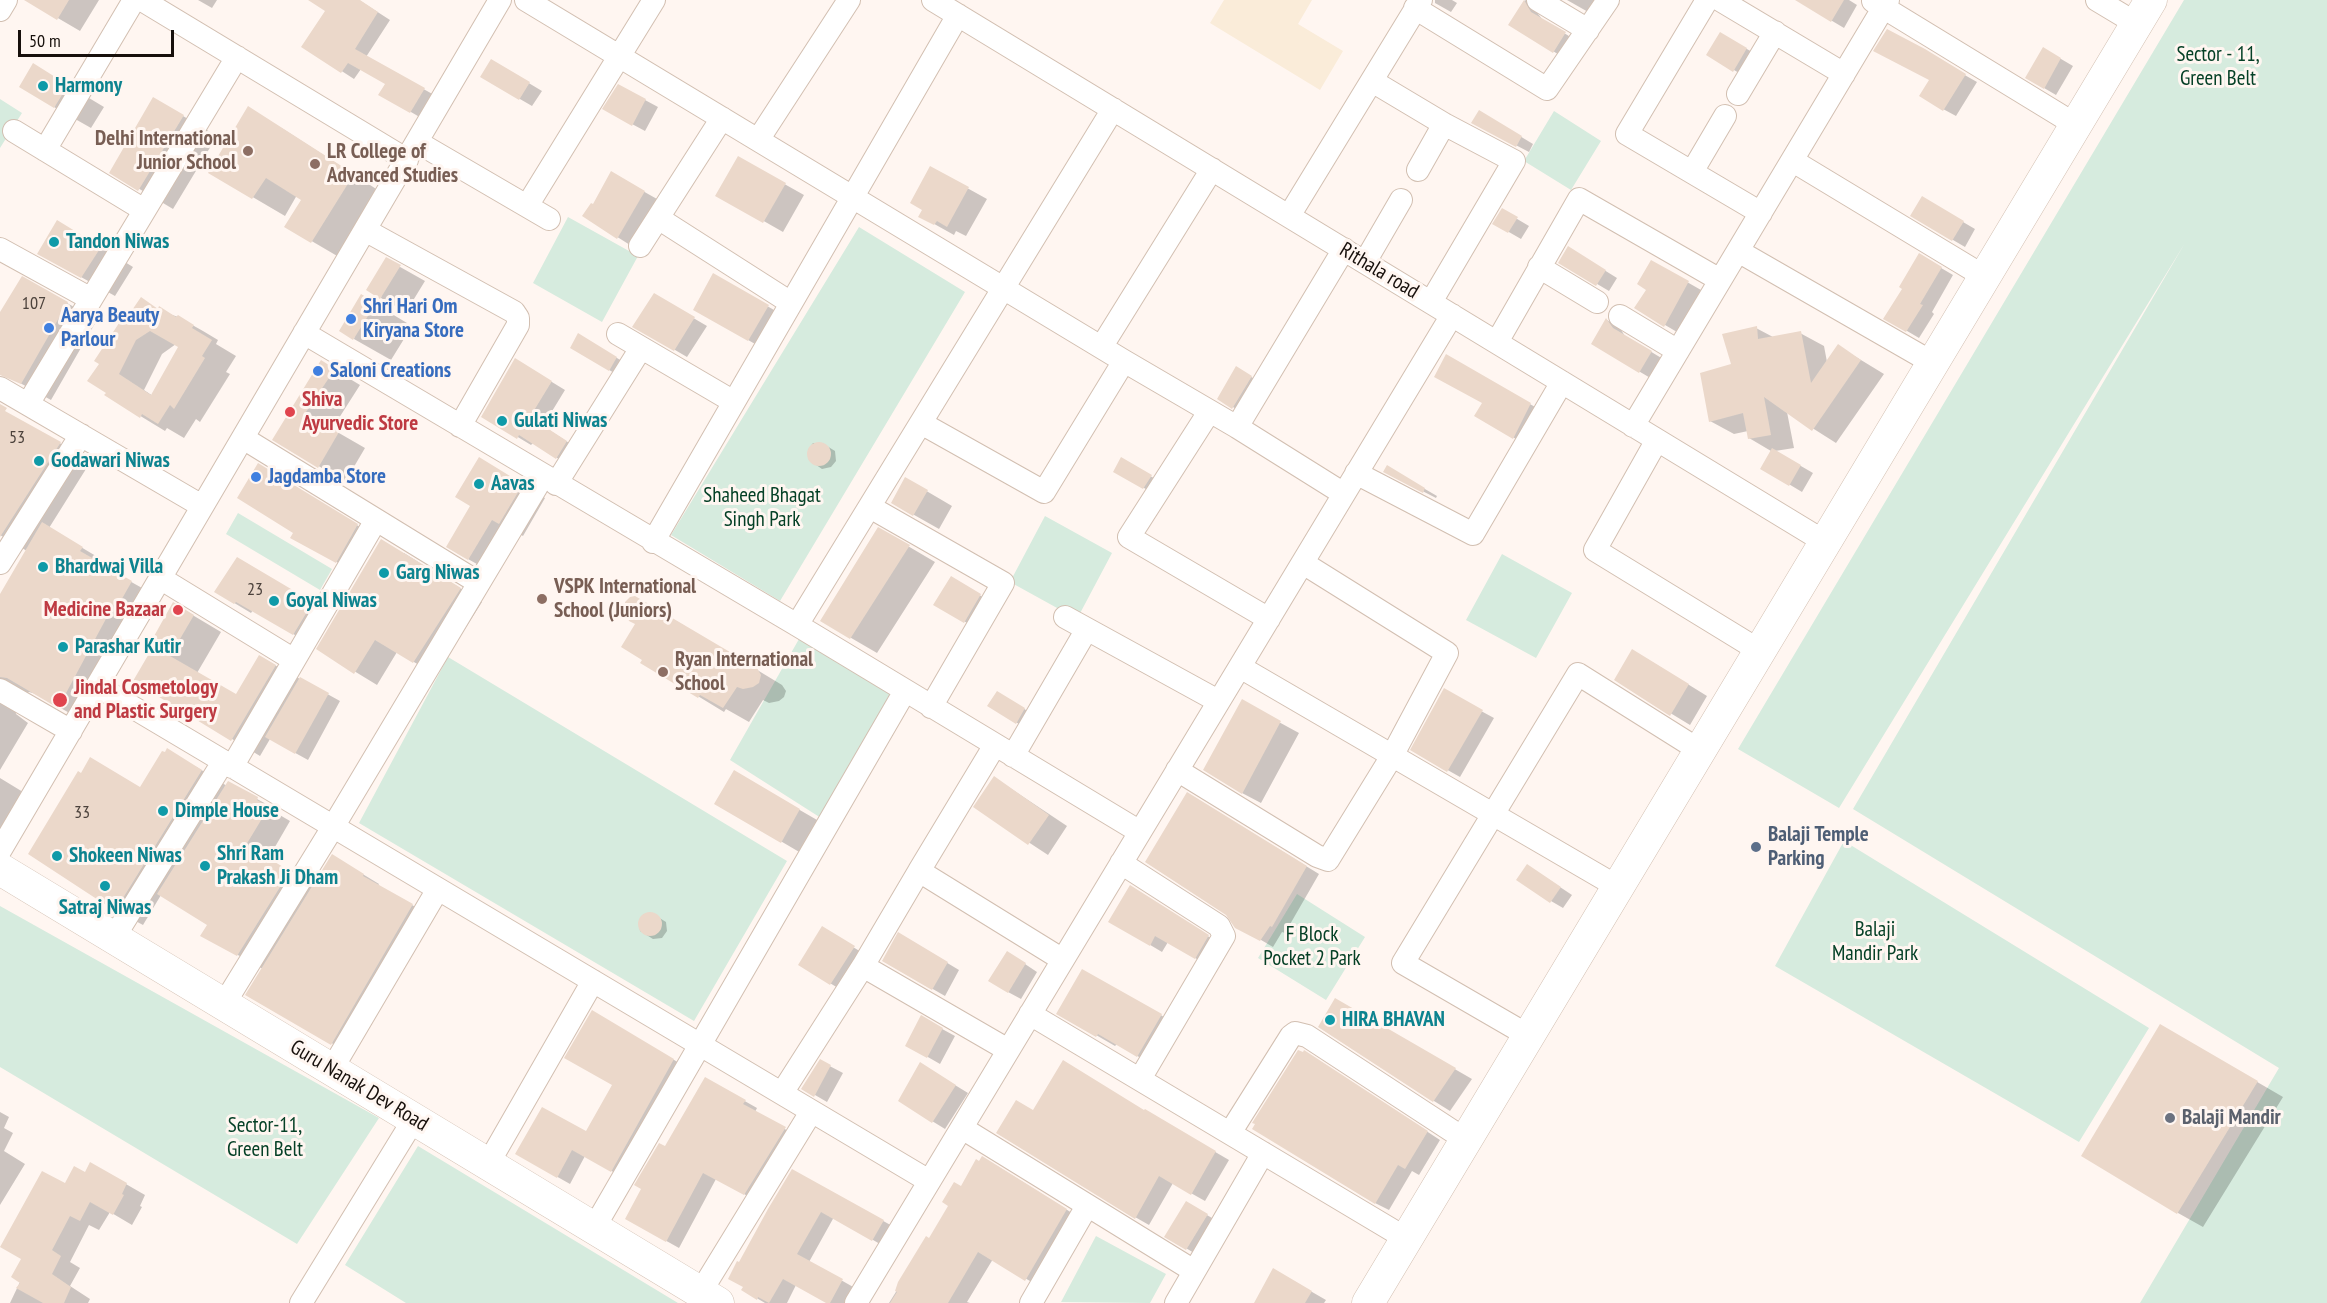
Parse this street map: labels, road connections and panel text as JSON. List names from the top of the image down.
{
  "streets": {
    "street": ["Rithala road", "Guru Nanak Dev Road"]
  },
  "parks": [
    "Sector - 11, Green Belt",
    "Shaheed Bhagat Singh Park",
    "Balaji Mandir Park",
    "F Block Pocket 2 Park",
    "Sector-11, Green Belt"
  ],
  "places": [
    "Harmony",
    "Delhi International Junior School",
    "LR College of Advanced Studies",
    "Tandon Niwas",
    "Shri Hari Om Kiryana Store",
    "Aarya Beauty Parlour",
    "Saloni Creations",
    "Shiva Ayurvedic Store",
    "Gulati Niwas",
    "Godawari Niwas",
    "Jagdamba Store",
    "Aavas",
    "Bhardwaj Villa",
    "Garg Niwas",
    "VSPK International School (Juniors)",
    "Goyal Niwas",
    "Medicine Bazaar",
    "Parashar Kutir",
    "Ryan International School",
    "Jindal Cosmetology and Plastic Surgery",
    "Dimple House",
    "Balaji Temple Parking",
    "Shokeen Niwas",
    "Shri Ram Prakash Ji Dham",
    "Satraj Niwas",
    "HIRA BHAVAN",
    "Balaji Mandir"
  ],
  "house_numbers": [
    "107",
    "53",
    "23",
    "33"
  ],
  "scale_bar": "50 m"
}
